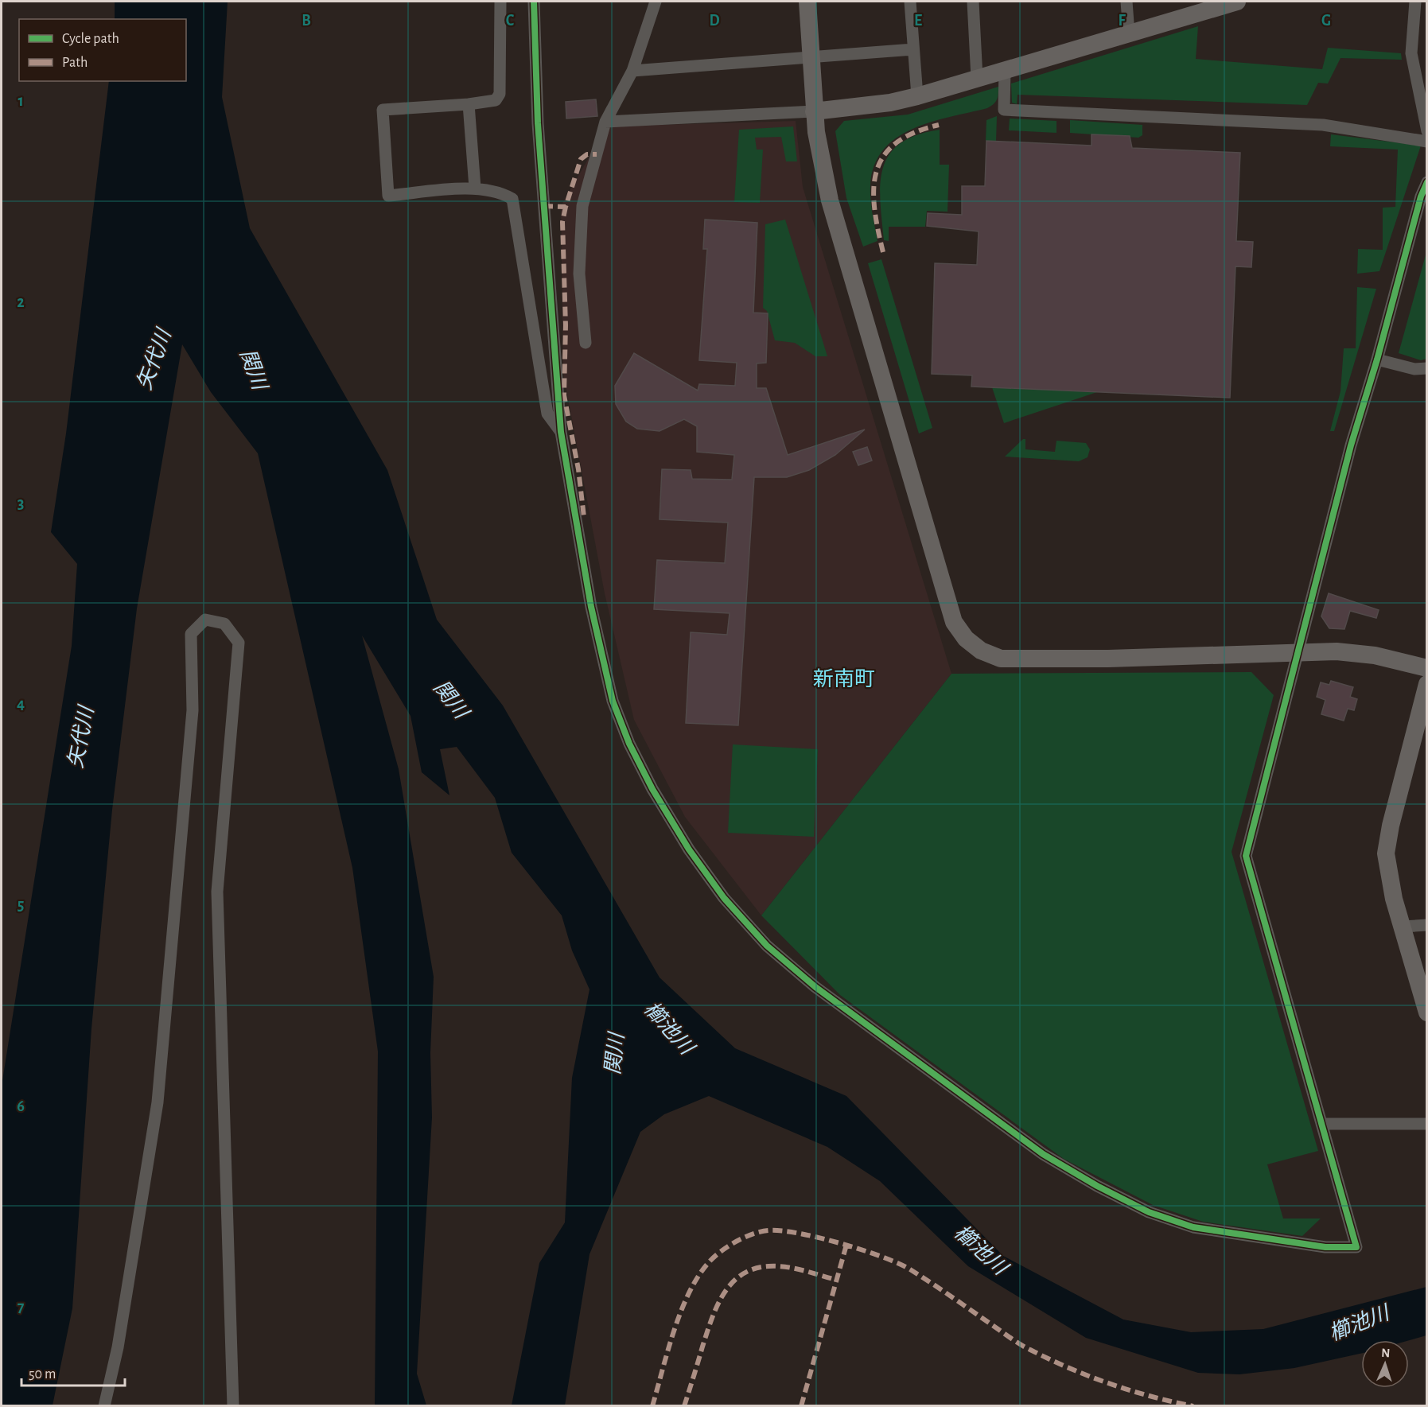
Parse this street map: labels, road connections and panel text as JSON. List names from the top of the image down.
{
  "districts": ["新南町"],
  "water": ["矢代川", "関川", "櫛池川"],
  "legend": ["Cycle path", "Path"],
  "scale_bar": "50 m",
  "north": "top",
  "grid": {
    "columns": [
      "B",
      "C",
      "D",
      "E",
      "F",
      "G"
    ],
    "rows": [
      "1",
      "2",
      "3",
      "4",
      "5",
      "6",
      "7"
    ]
  }
}
